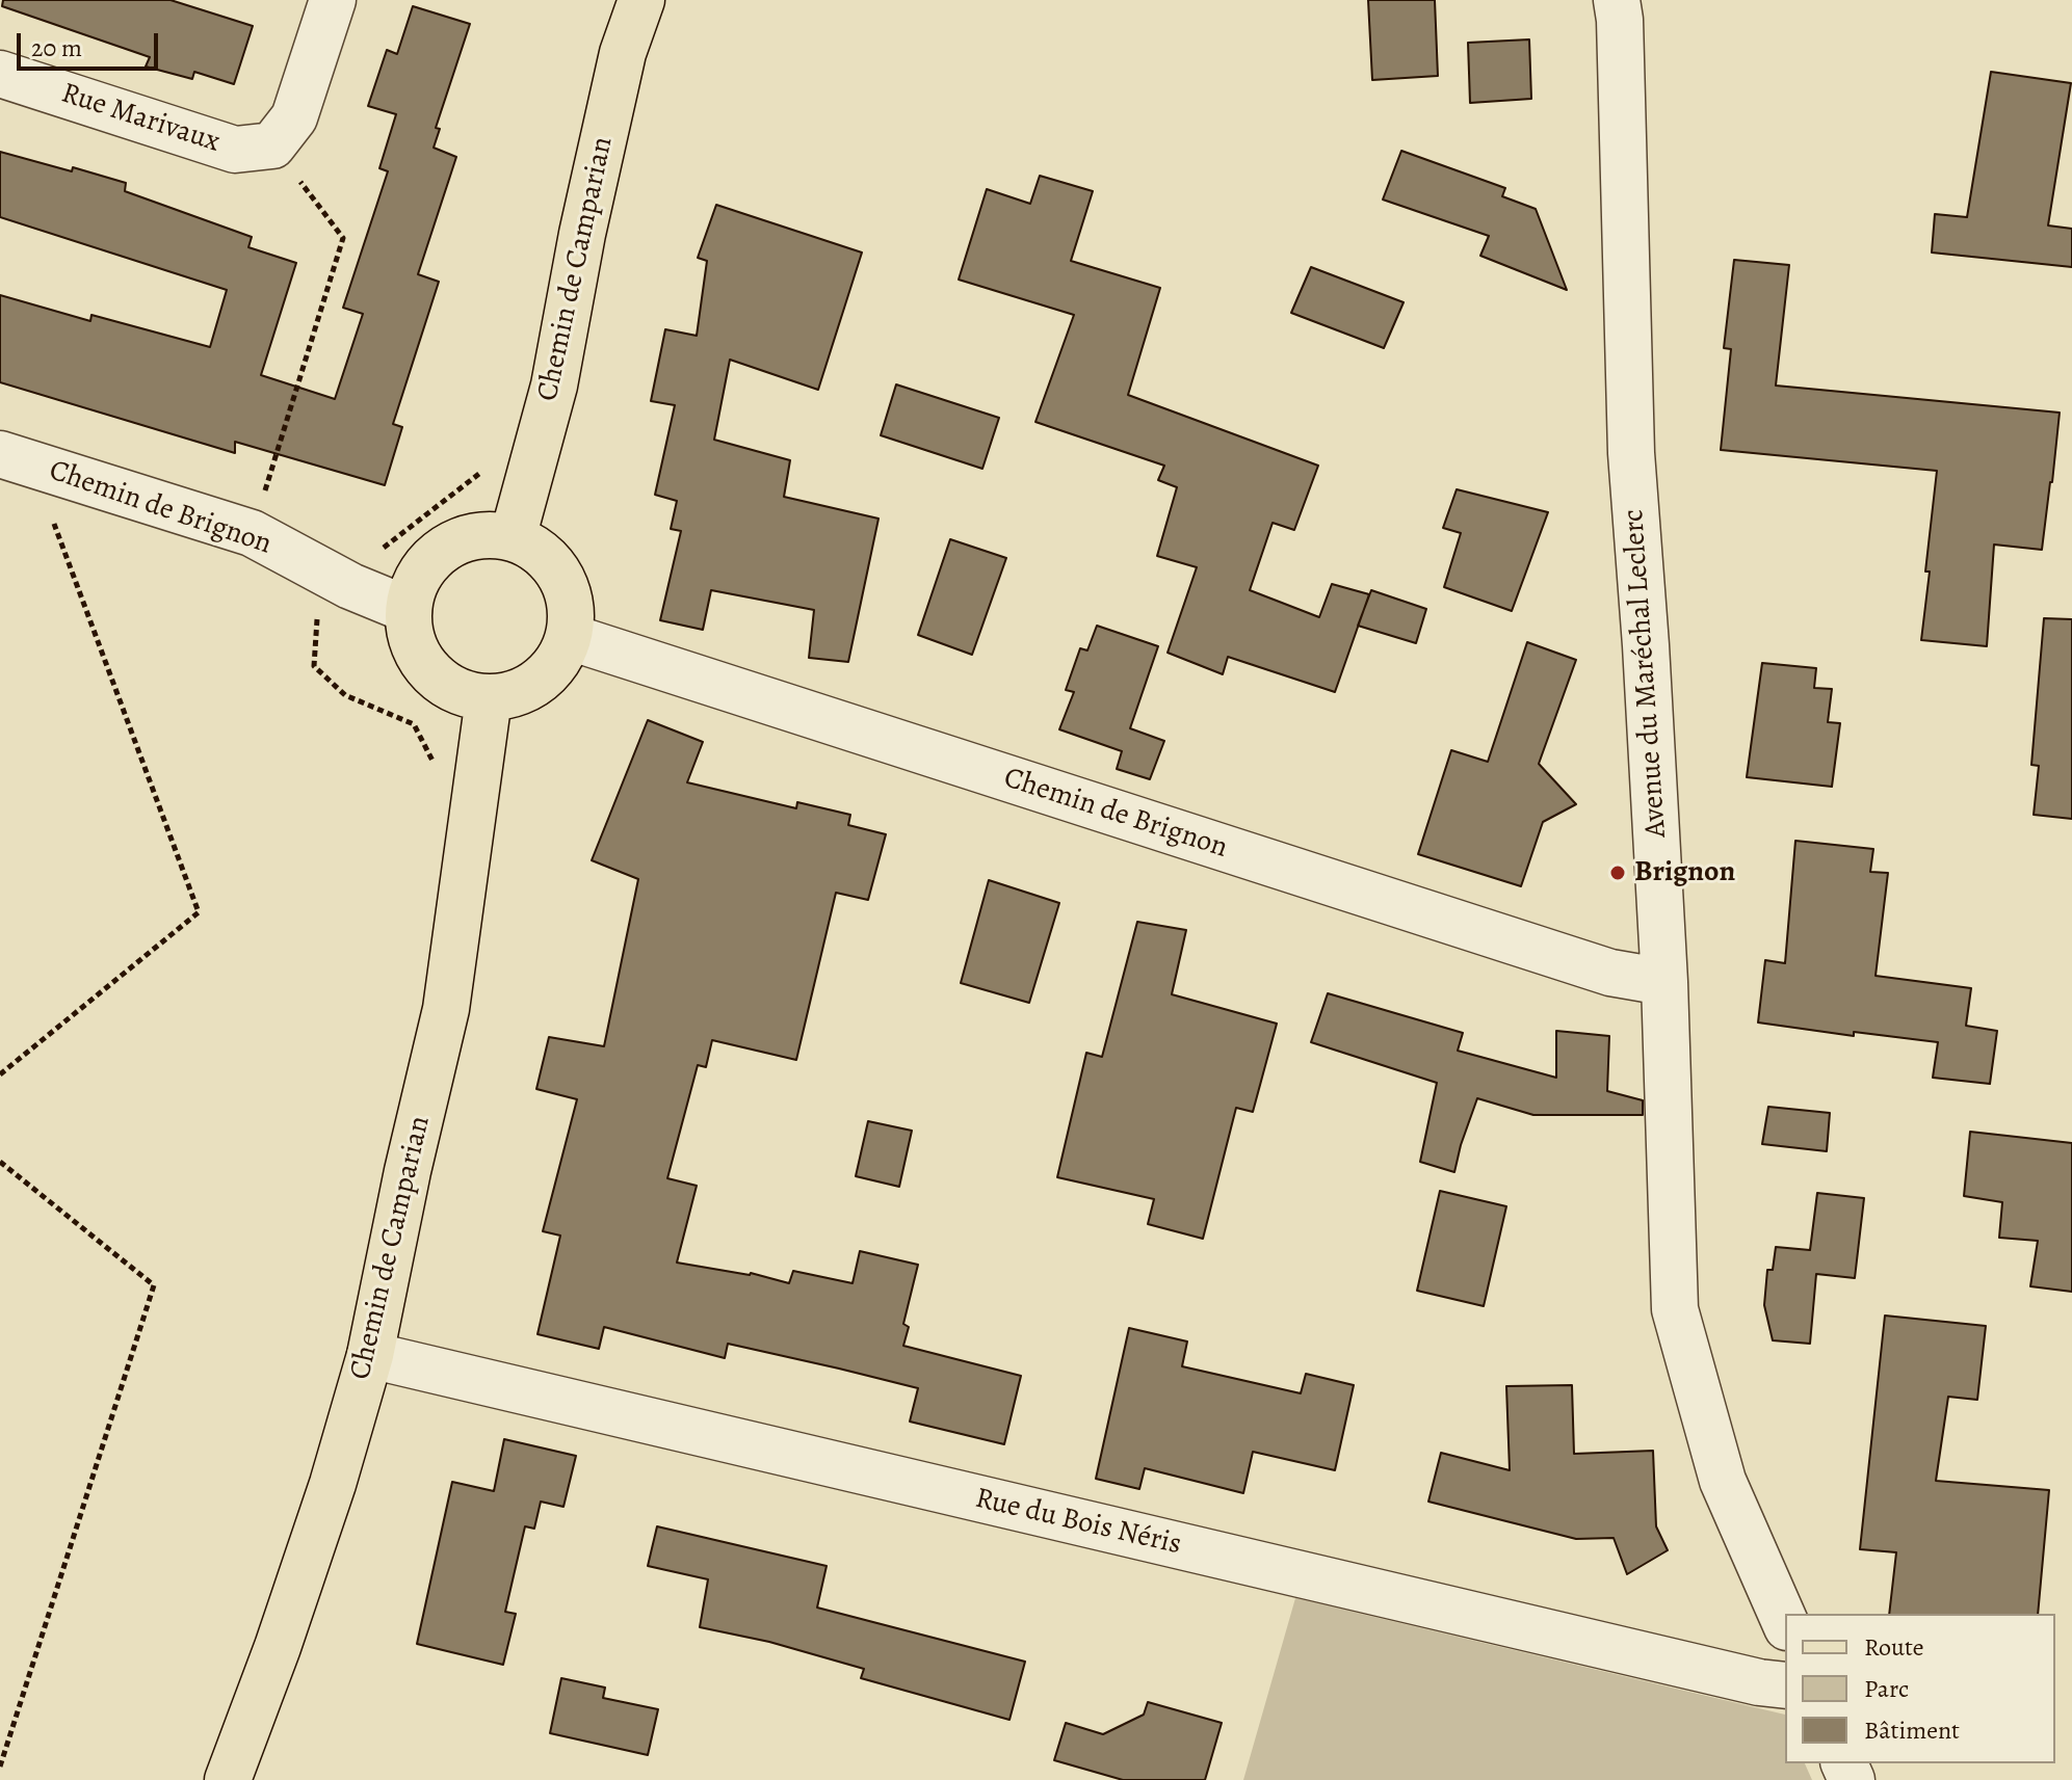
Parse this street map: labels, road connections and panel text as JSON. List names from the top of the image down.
{
  "streets": {
    "main road": ["Chemin de Camparian"],
    "street": [
      "Rue Marivaux",
      "Chemin de Brignon",
      "Avenue du Maréchal Leclerc",
      "Rue du Bois Néris"
    ]
  },
  "crossings": [
    ["Chemin de Camparian", "Chemin de Brignon"],
    ["Chemin de Camparian", "Rue du Bois Néris"],
    ["Chemin de Brignon", "Avenue du Maréchal Leclerc"]
  ],
  "places": ["Brignon"],
  "legend": ["Route", "Parc", "Bâtiment"],
  "scale_bar": "20 m"
}
